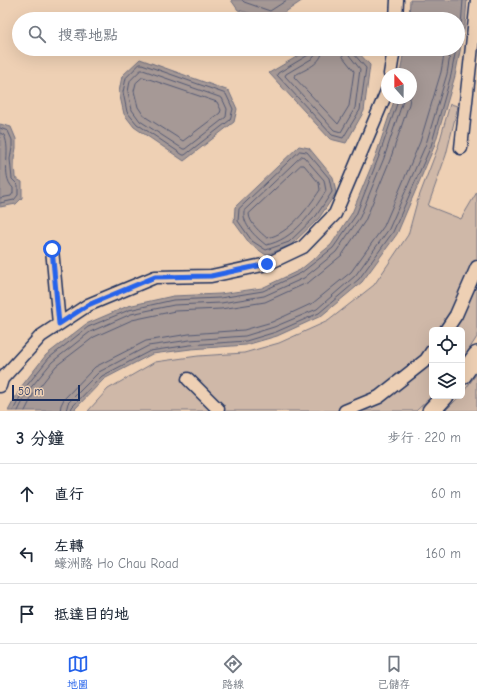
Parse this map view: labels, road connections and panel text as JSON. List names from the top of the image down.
{
  "scale_bar": "50 m",
  "north": "top",
  "page": {
    "search": "搜尋地點",
    "scale": "50 m",
    "heading": ["3 分鐘", "步行 · 220 m"],
    "list": [
      ["直行", "60 m"],
      ["左轉", "蠔洲路 Ho Chau Road", "160 m"],
      "抵達目的地"
    ],
    "nav": ["地圖", "路線", "已儲存"]
  }
}
